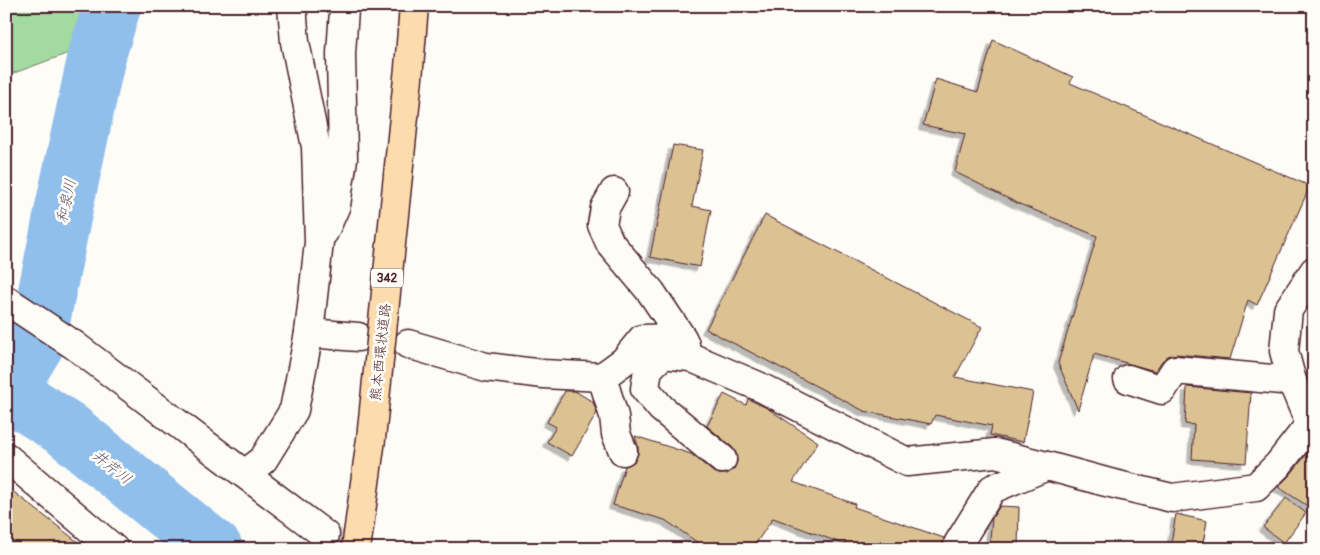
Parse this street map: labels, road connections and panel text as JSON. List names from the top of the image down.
{
  "streets": {
    "highway": ["342", "熊本西環状道路"]
  },
  "water": ["和泉川", "井芹川"]
}
